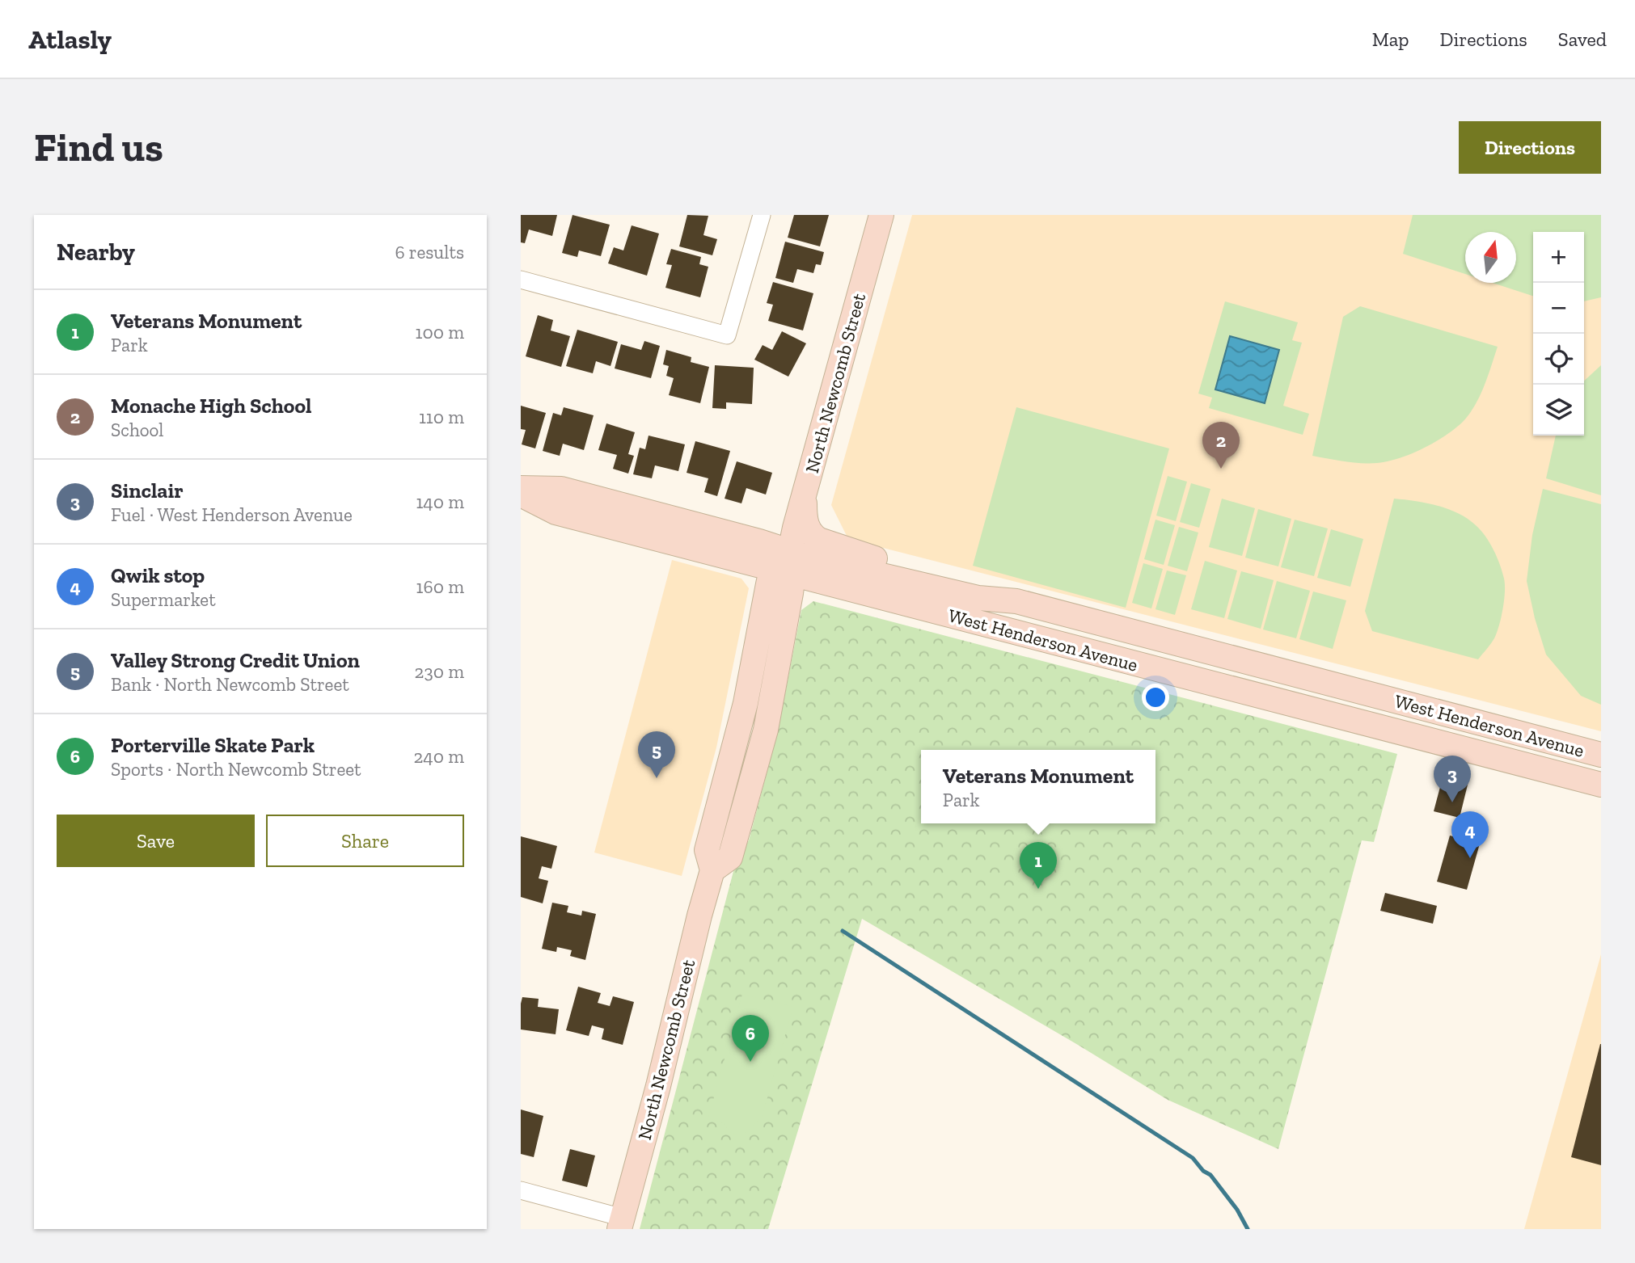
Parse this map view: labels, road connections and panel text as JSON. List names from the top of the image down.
{
  "streets": {
    "main road": ["North Newcomb Street", "West Henderson Avenue"]
  },
  "crossings": [
    ["North Newcomb Street", "West Henderson Avenue"]
  ],
  "north": "top",
  "page": {
    "header": "Atlasly",
    "nav": ["Map", "Directions", "Saved"],
    "buttons": [
      "Directions",
      ["Save", "Share"]
    ],
    "title": "Find us",
    "heading": ["Nearby", "6 results"],
    "map_buttons": ["+", "−"],
    "list": [
      {
        "mark": "1",
        "name": "Veterans Monument",
        "note": "Park",
        "value": "100 m"
      },
      {
        "mark": "2",
        "name": "Monache High School",
        "note": "School",
        "value": "110 m"
      },
      {
        "mark": "3",
        "name": "Sinclair",
        "note": "Fuel · West Henderson Avenue",
        "value": "140 m"
      },
      {
        "mark": "4",
        "name": "Qwik stop",
        "note": "Supermarket",
        "value": "160 m"
      },
      {
        "mark": "5",
        "name": "Valley Strong Credit Union",
        "note": "Bank · North Newcomb Street",
        "value": "230 m"
      },
      {
        "mark": "6",
        "name": "Porterville Skate Park",
        "note": "Sports · North Newcomb Street",
        "value": "240 m"
      }
    ],
    "pins": [
      "2",
      "5",
      "3",
      "4",
      "1",
      "6"
    ],
    "popup": ["Veterans Monument", "Park"]
  }
}
